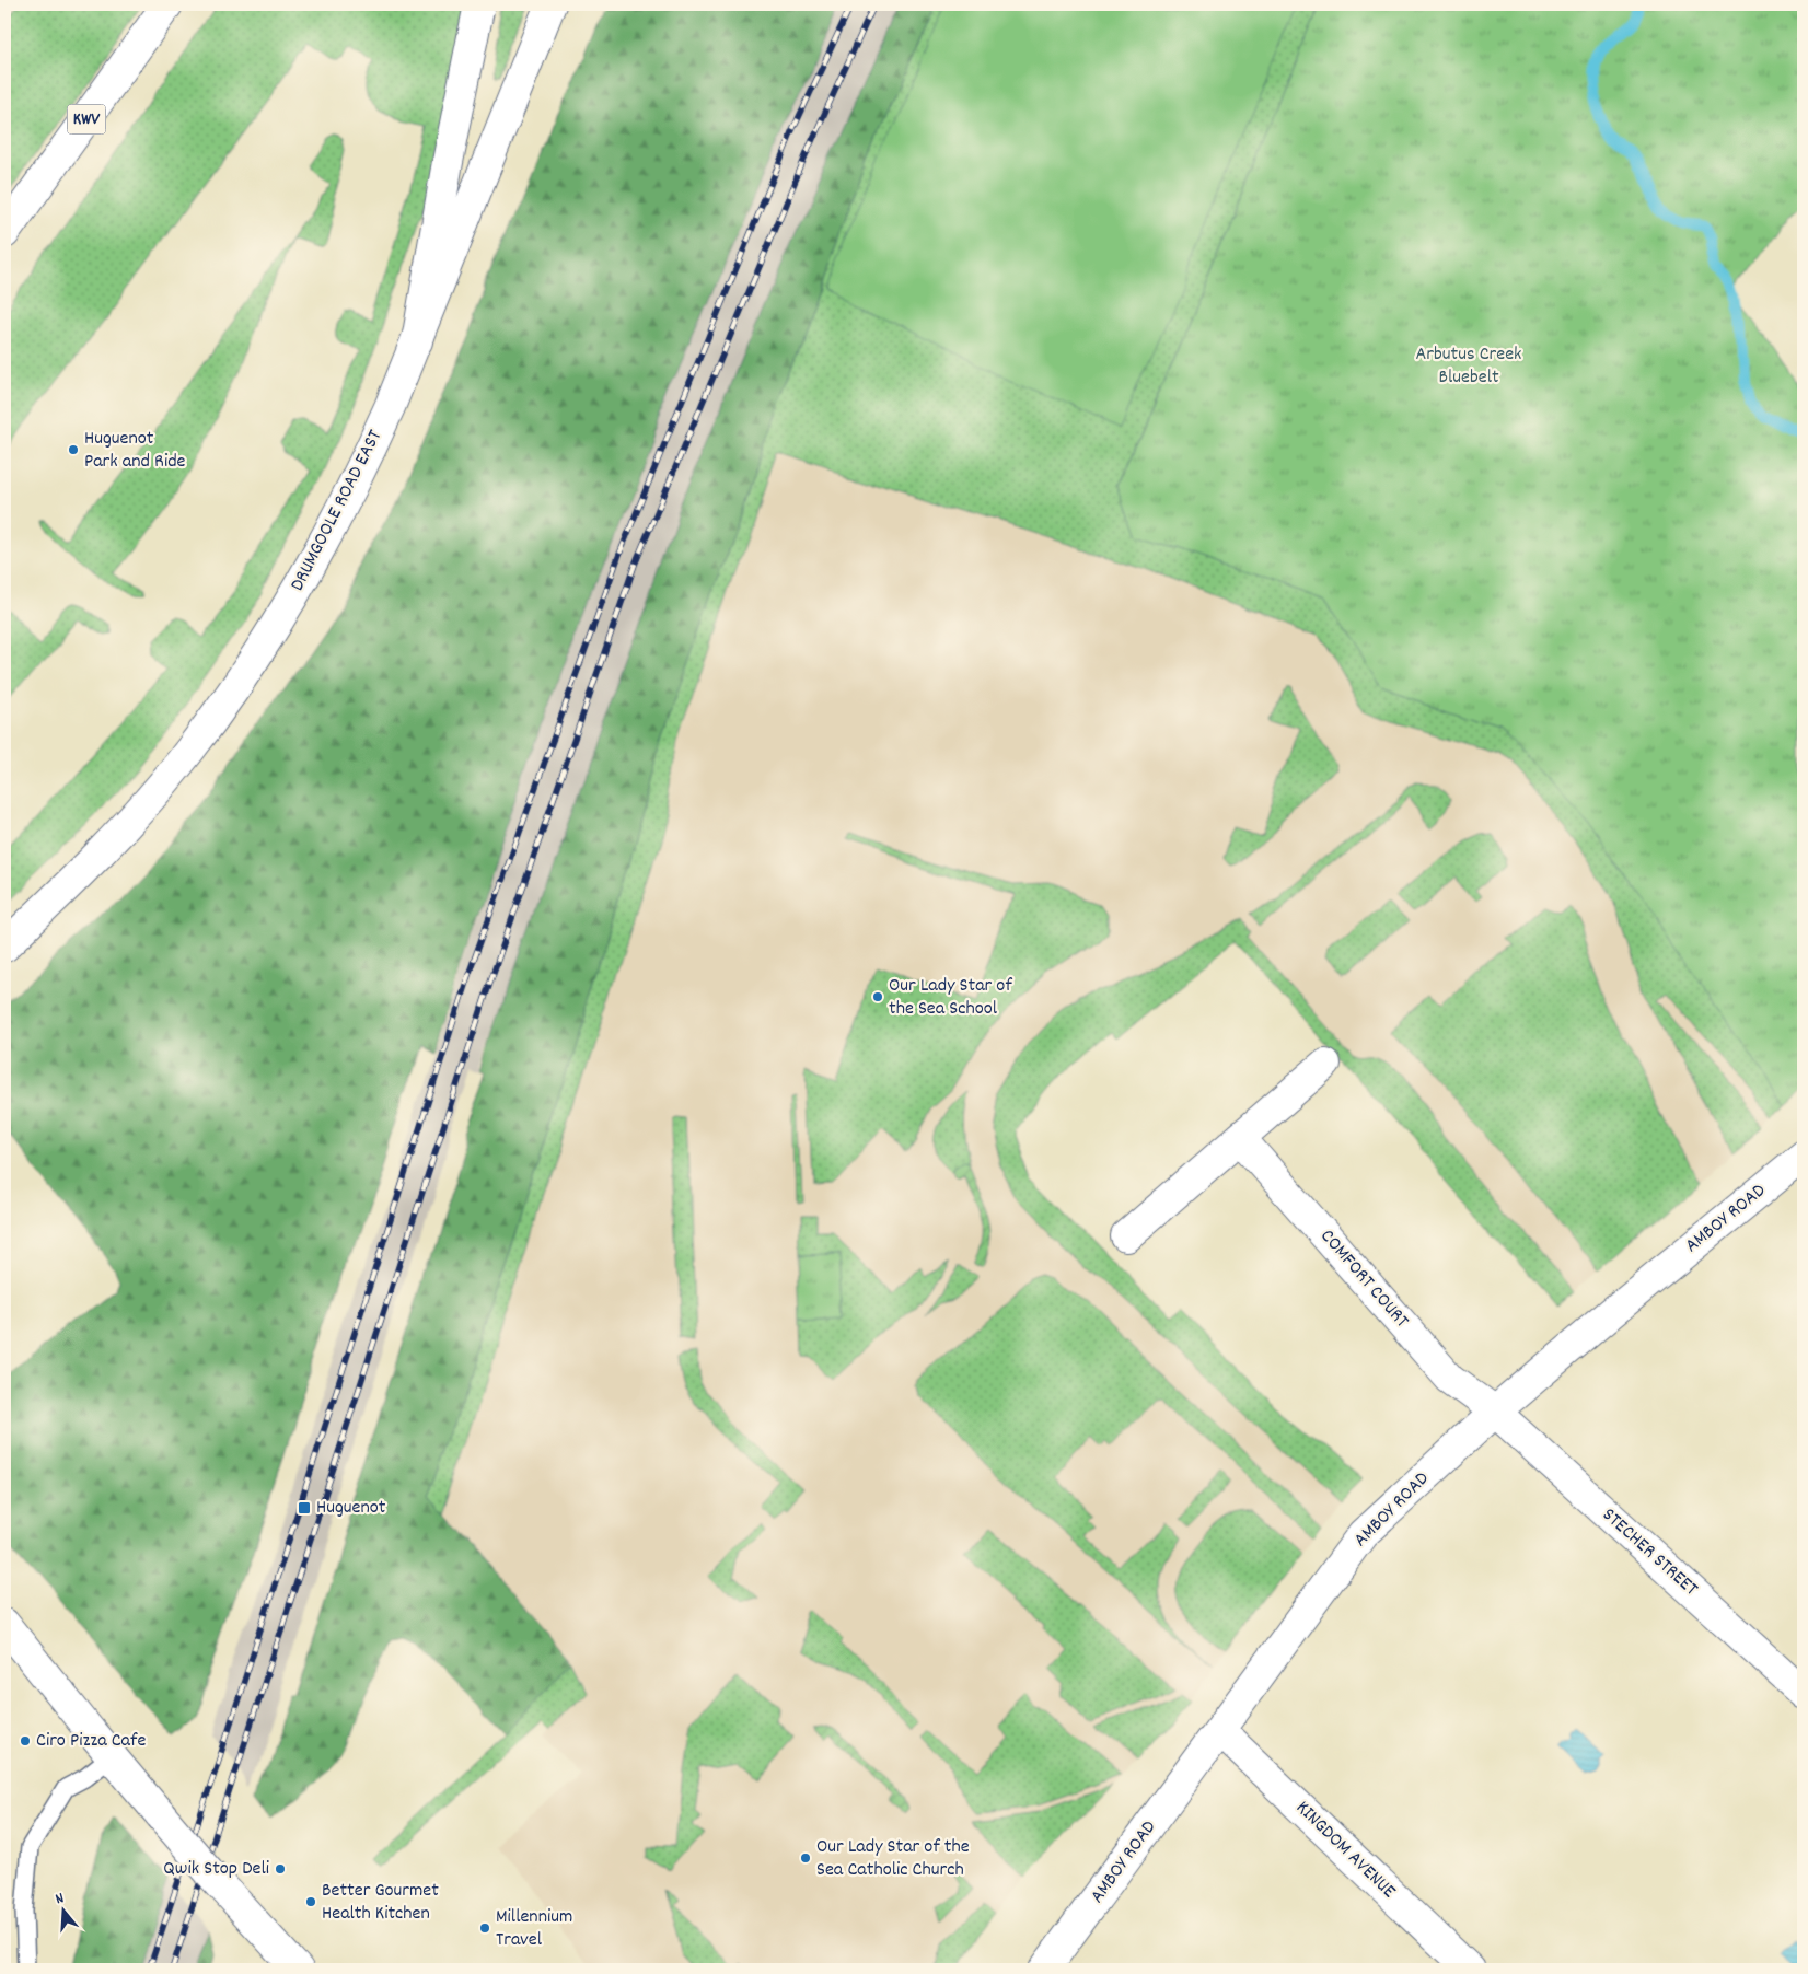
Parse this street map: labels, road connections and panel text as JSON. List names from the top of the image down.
{
  "streets": {
    "main road": [
      "KWV",
      "DRUMGOOLE ROAD EAST",
      "AMBOY ROAD",
      "COMFORT COURT",
      "STECHER STREET",
      "KINGDOM AVENUE"
    ]
  },
  "crossings": [
    ["AMBOY ROAD", "COMFORT COURT"],
    ["AMBOY ROAD", "STECHER STREET"],
    ["AMBOY ROAD", "KINGDOM AVENUE"],
    ["COMFORT COURT", "STECHER STREET"]
  ],
  "parks": ["Arbutus Creek Bluebelt"],
  "places": {
    "other": [
      "Huguenot Park and Ride",
      "Our Lady Star of the Sea School",
      "Ciro Pizza Cafe",
      "Our Lady Star of the Sea Catholic Church",
      "Qwik Stop Deli",
      "Better Gourmet Health Kitchen",
      "Millennium Travel"
    ],
    "transit": ["Huguenot"]
  },
  "north": "top"
}
